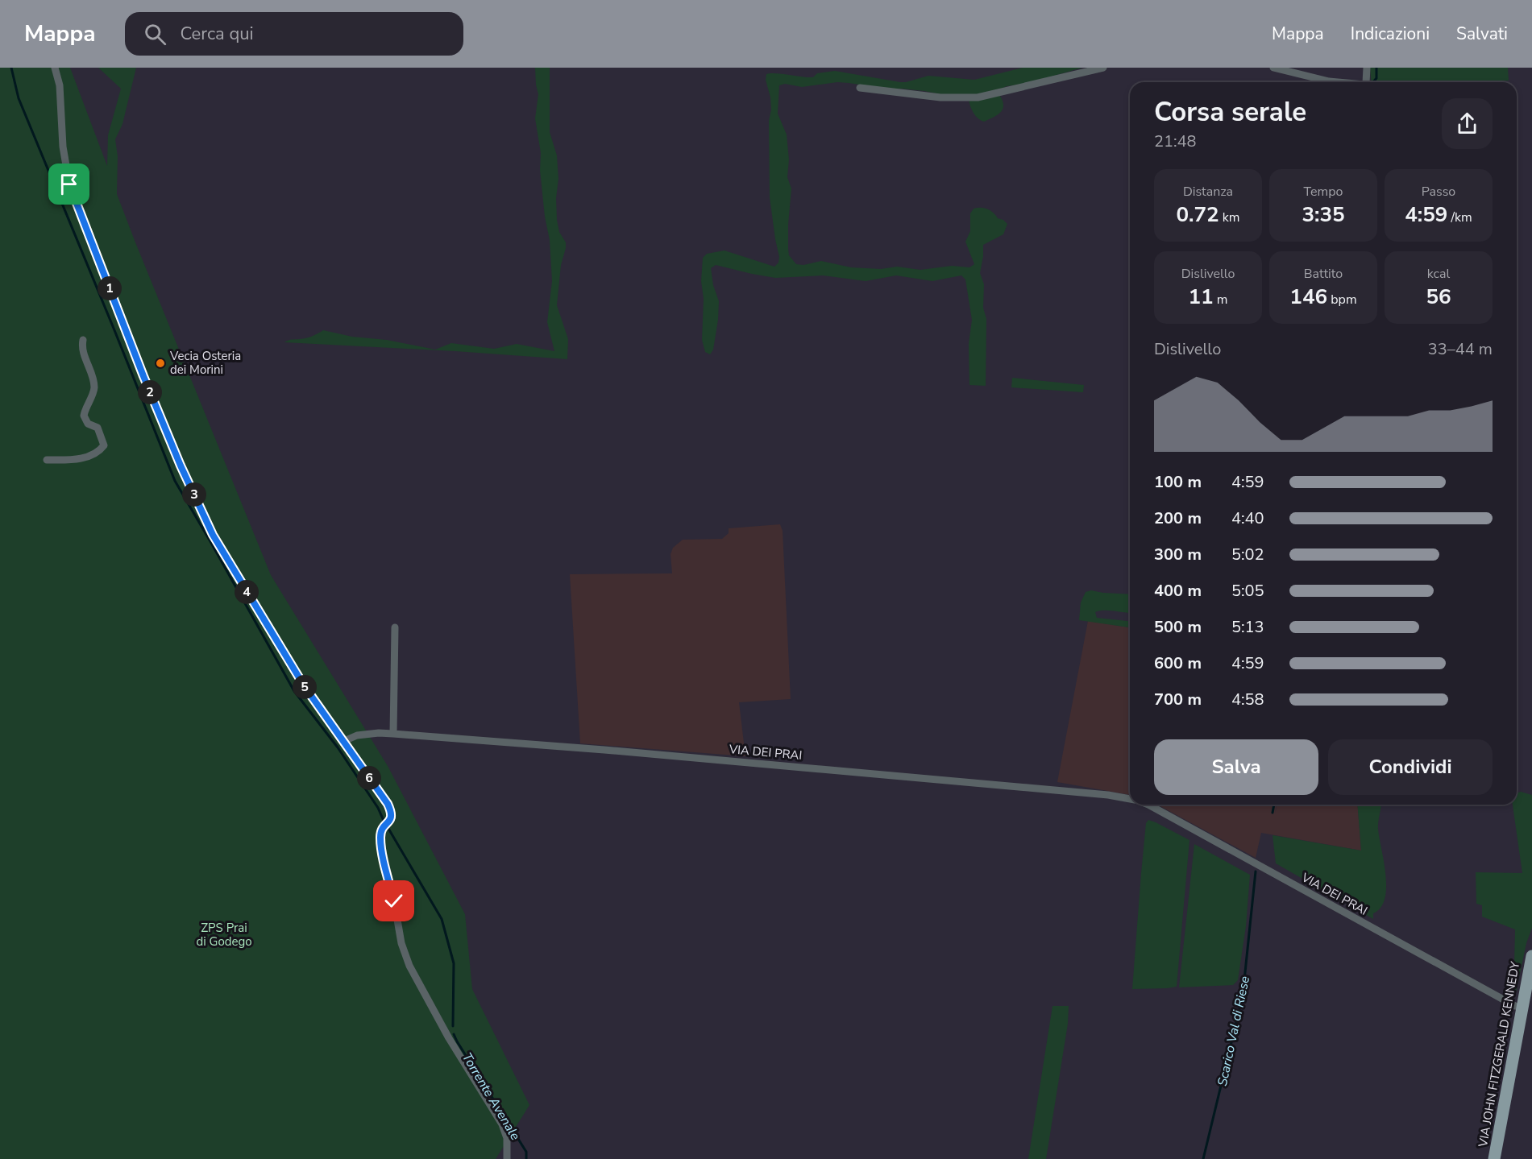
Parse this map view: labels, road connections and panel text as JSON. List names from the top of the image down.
{
  "streets": {
    "main road": ["VIA JOHN FITZGERALD KENNEDY"],
    "street": ["VIA DEI PRAI"]
  },
  "crossings": [
    ["VIA DEI PRAI", "VIA JOHN FITZGERALD KENNEDY"]
  ],
  "water": ["Scarico Val di Riese", "Torrente Avenale"],
  "parks": ["ZPS Prai di Godego"],
  "places": ["Vecia Osteria dei Morini"],
  "page": {
    "header": "Mappa",
    "search": "Cerca qui",
    "nav": ["Mappa", "Indicazioni", "Salvati"],
    "heading": ["Corsa serale", "21:48"],
    "stats": [
      ["Distanza", "0.72 km"],
      ["Tempo", "3:35"],
      ["Passo", "4:59 /km"],
      ["Dislivello", "11 m"],
      ["Battito", "146 bpm"],
      ["kcal", "56"]
    ],
    "pins": [
      "1",
      "2",
      "3",
      "4",
      "5",
      "6"
    ],
    "chart": ["Dislivello", "33–44 m"],
    "list": [
      {
        "name": "100 m",
        "note": "4:59"
      },
      {
        "name": "200 m",
        "note": "4:40"
      },
      {
        "name": "300 m",
        "note": "5:02"
      },
      {
        "name": "400 m",
        "note": "5:05"
      },
      {
        "name": "500 m",
        "note": "5:13"
      },
      {
        "name": "600 m",
        "note": "4:59"
      },
      {
        "name": "700 m",
        "note": "4:58"
      }
    ],
    "buttons": ["Salva", "Condividi"]
  }
}
